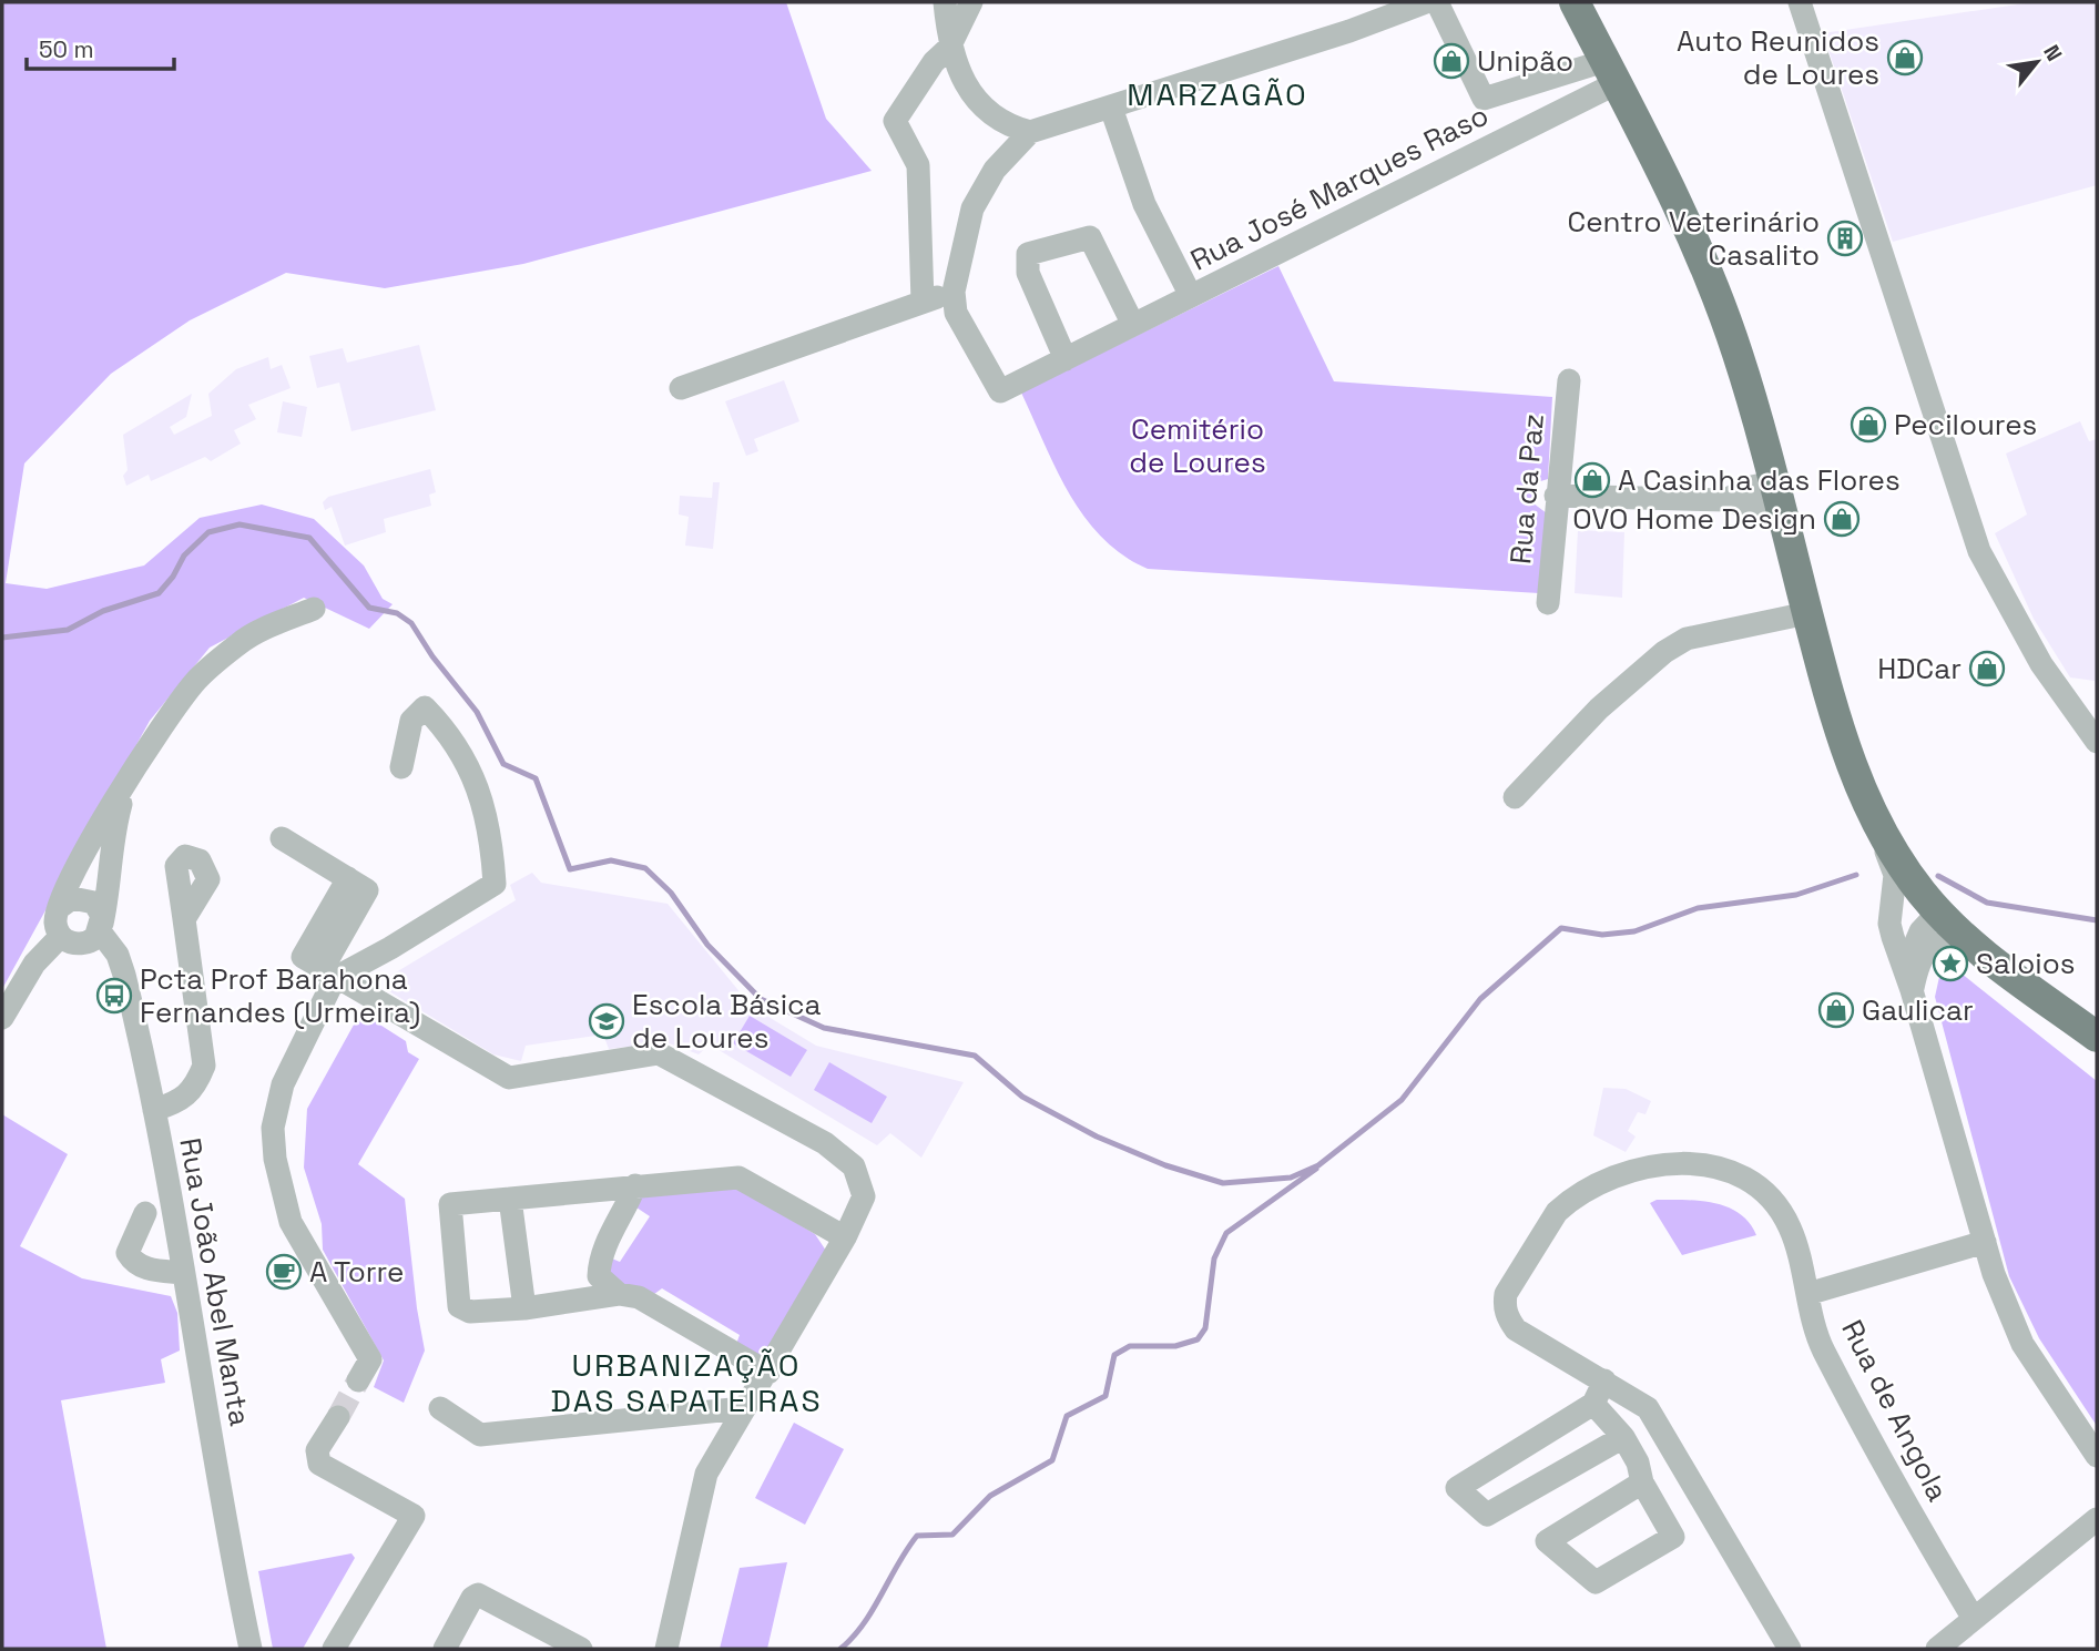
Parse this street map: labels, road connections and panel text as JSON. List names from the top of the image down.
{
  "streets": {
    "street": [
      "Rua José Marques Raso",
      "Rua da Paz",
      "Rua João Abel Manta",
      "Rua de Angola"
    ]
  },
  "districts": ["MARZAGÃO", "URBANIZAÇÃO DAS SAPATEIRAS"],
  "parks": ["Cemitério de Loures"],
  "places": {
    "shop": [
      "Auto Reunidos de Loures",
      "Unipão",
      "Peciloures",
      "A Casinha das Flores",
      "OVO Home Design",
      "HDCar",
      "Gaulicar"
    ],
    "building": ["Centro Veterinário Casalito"],
    "place": ["Saloios"],
    "bus stop": ["Pcta Prof Barahona Fernandes (Urmeira)"],
    "school or university": ["Escola Básica de Loures"],
    "cafe": ["A Torre"]
  },
  "scale_bar": "50 m",
  "north": "top right"
}
